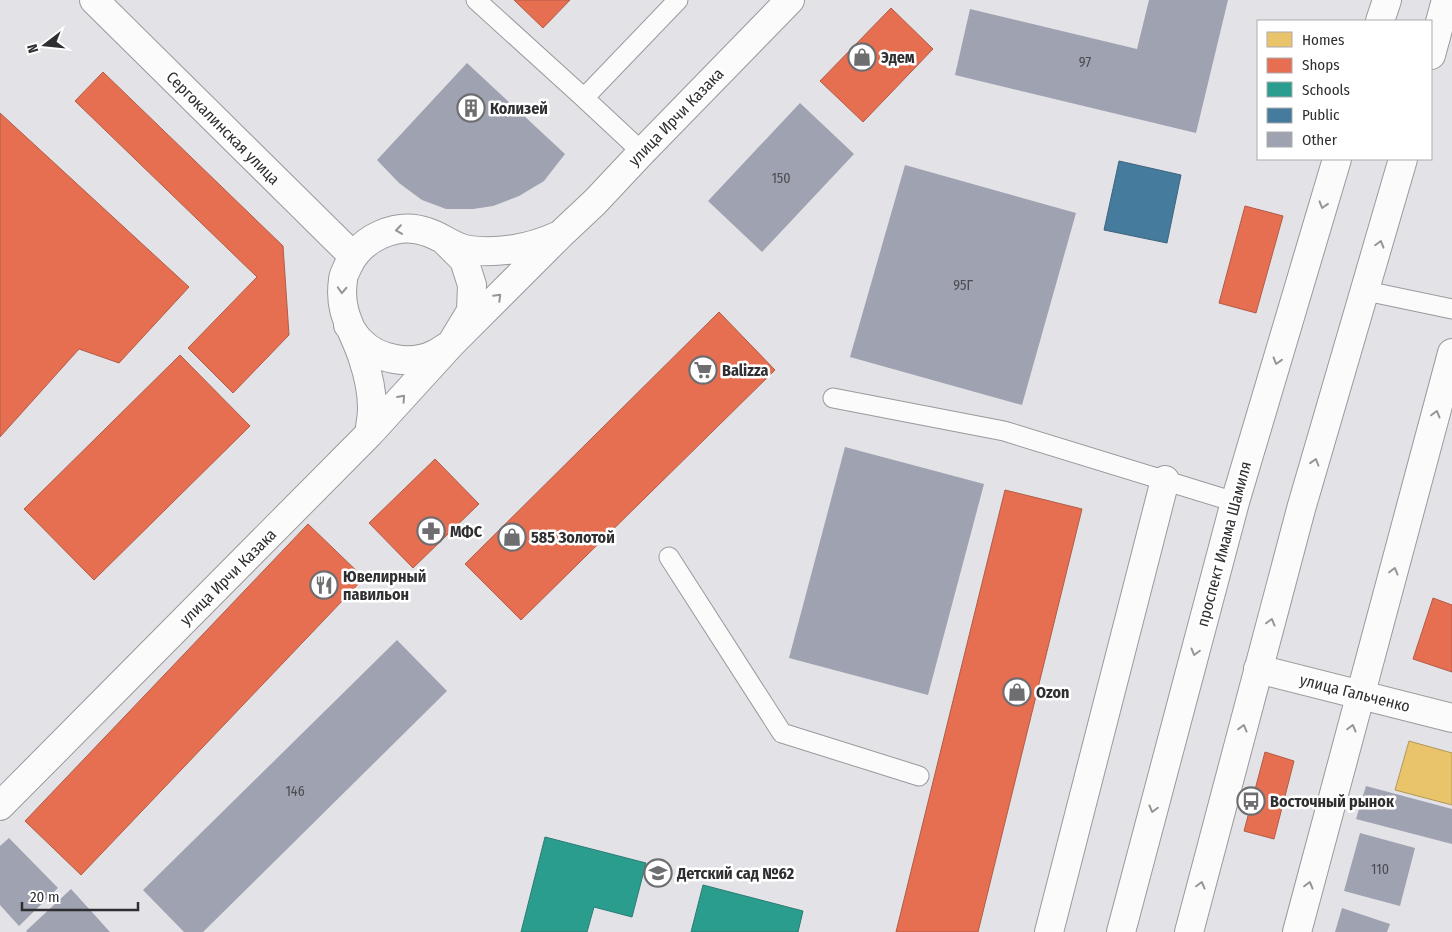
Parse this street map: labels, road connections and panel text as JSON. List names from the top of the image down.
{
  "streets": {
    "main road": [
      "улица Ирчи Казака",
      "Сергокалинская улица",
      "проспект Имама Шамиля",
      "улица Гальченко"
    ]
  },
  "crossings": [
    ["улица Ирчи Казака", "Сергокалинская улица"]
  ],
  "places": {
    "shop": ["Эдем", "585 Золотой", "Ozon"],
    "building": ["Колизей"],
    "supermarket": ["Balizza"],
    "pharmacy": ["МФС"],
    "restaurant": ["Ювелирный павильон"],
    "bus stop": ["Восточный рынок"],
    "school or university": ["Детский сад №62"]
  },
  "house_numbers": [
    "97",
    "150",
    "95Г",
    "146",
    "110"
  ],
  "legend": [
    "Homes",
    "Shops",
    "Schools",
    "Public",
    "Other"
  ],
  "scale_bar": "20 m",
  "north": "left"
}
